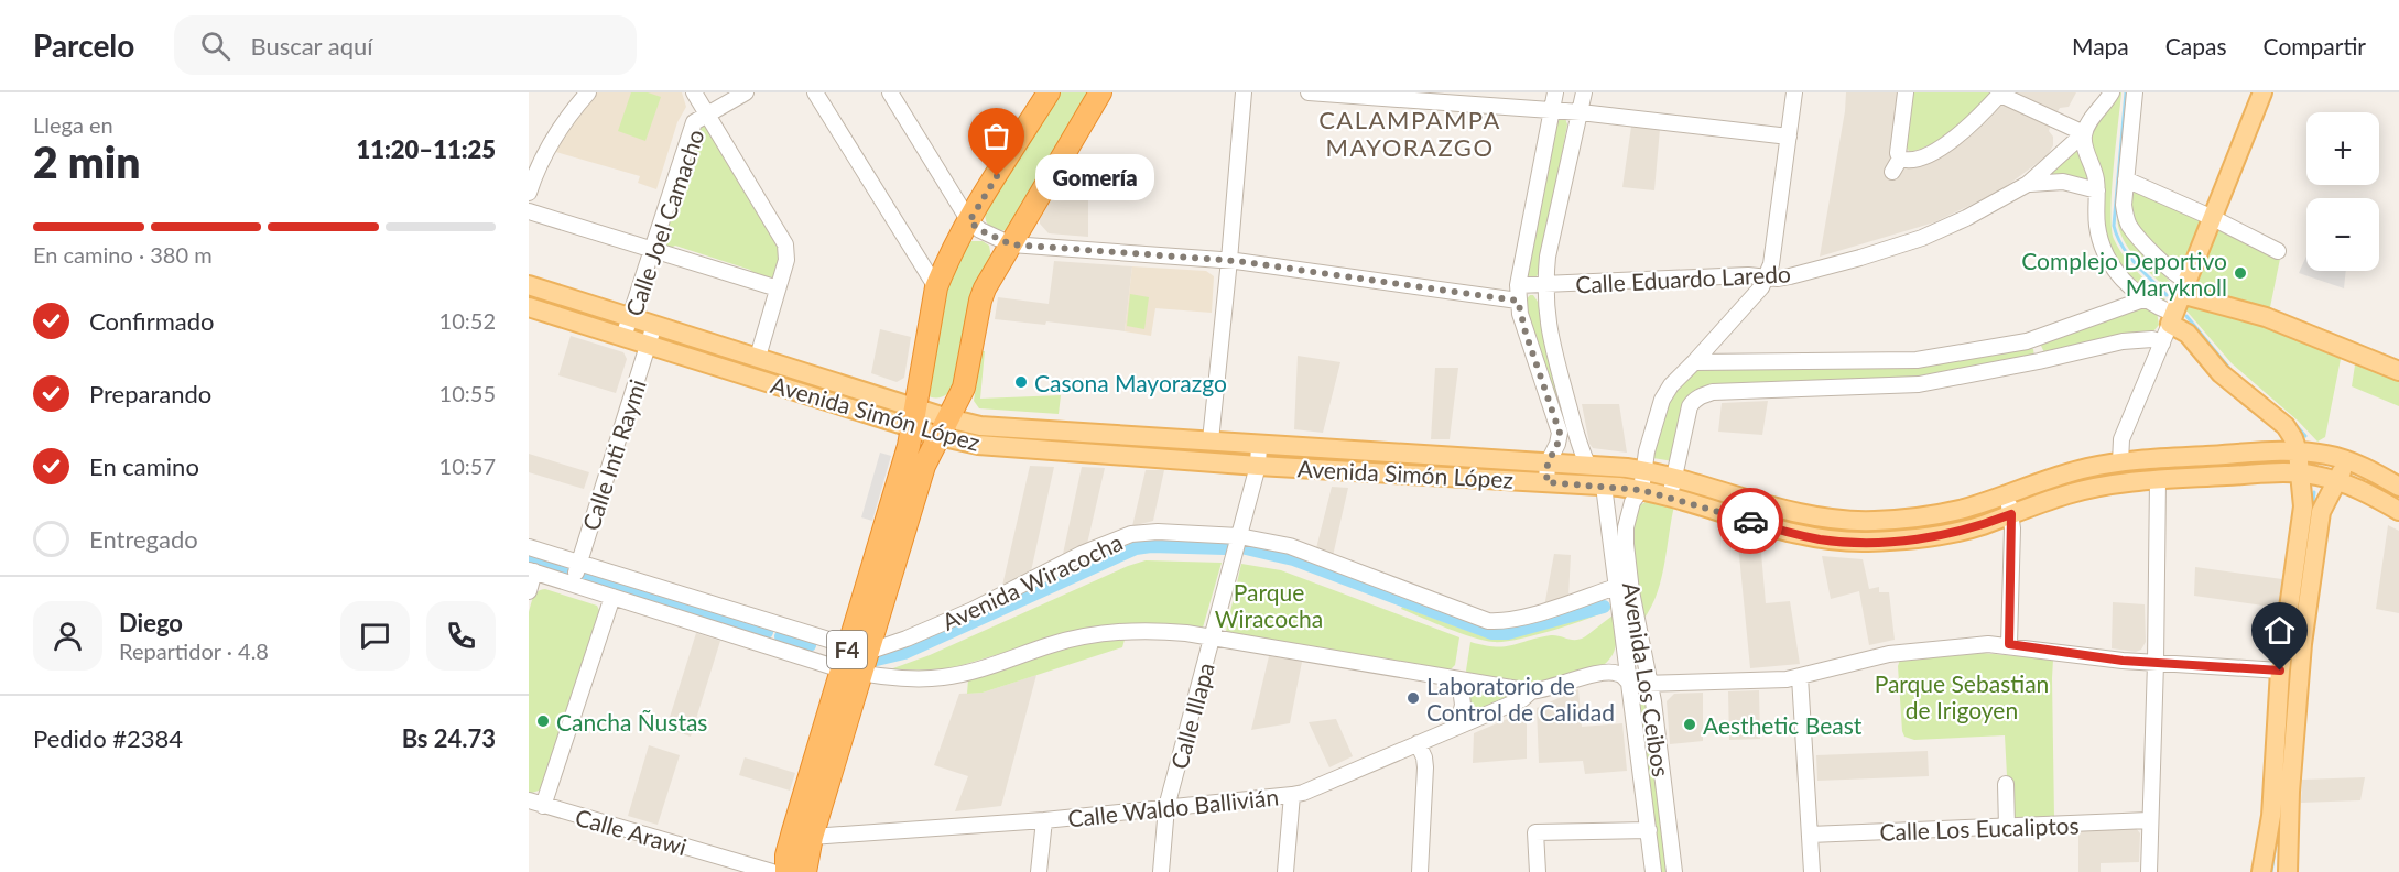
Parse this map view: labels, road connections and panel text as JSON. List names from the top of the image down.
{
  "streets": {
    "highway": ["F4"],
    "main road": ["Avenida Simón López"],
    "street": [
      "Calle Joel Camacho",
      "Calle Eduardo Laredo",
      "Calle Inti Raymi",
      "Avenida Wiracocha",
      "Avenida Los Ceibos",
      "Calle Illapa",
      "Calle Waldo Ballivián",
      "Calle Los Eucaliptos",
      "Calle Arawi"
    ]
  },
  "crossings": [
    ["Calle Joel Camacho", "Avenida Simón López"],
    ["Calle Eduardo Laredo", "F4"],
    ["Calle Eduardo Laredo", "Avenida Los Ceibos"],
    ["Avenida Simón López", "Calle Inti Raymi"],
    ["Avenida Simón López", "F4"],
    ["Avenida Simón López", "Avenida Los Ceibos"],
    ["Avenida Simón López", "Calle Illapa"],
    ["Avenida Wiracocha", "F4"],
    ["Avenida Wiracocha", "Avenida Los Ceibos"],
    ["Avenida Wiracocha", "Calle Illapa"],
    ["F4", "Calle Waldo Ballivián"],
    ["Calle Illapa", "Calle Waldo Ballivián"]
  ],
  "districts": ["CALAMPAMPA MAYORAZGO"],
  "parks": ["Parque Wiracocha", "Parque Sebastian de Irigoyen"],
  "places": [
    "Gomería",
    "Complejo Deportivo Maryknoll",
    "Casona Mayorazgo",
    "Laboratorio de Control de Calidad",
    "Cancha Ñustas",
    "Aesthetic Beast"
  ],
  "page": {
    "header": "Parcelo",
    "search": "Buscar aquí",
    "nav": ["Mapa", "Capas", "Compartir"],
    "heading": ["2 min", "Llega en", "11:20–11:25"],
    "panel": [
      "Diego",
      "Repartidor · 4.8",
      "Pedido #2384",
      "Bs 24.73"
    ],
    "map_buttons": ["+", "−"],
    "bubble": "Gomería",
    "bar": "En camino · 380 m",
    "list": [
      ["Confirmado", "10:52"],
      ["Preparando", "10:55"],
      ["En camino", "10:57"],
      "Entregado"
    ]
  }
}
